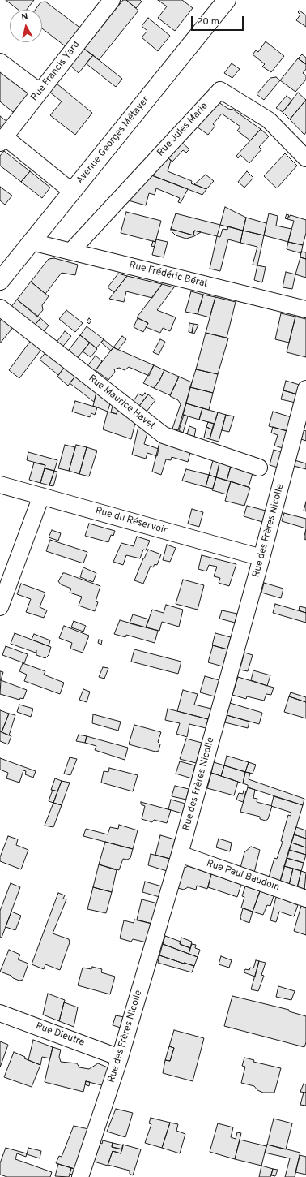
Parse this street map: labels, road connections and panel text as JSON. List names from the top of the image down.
{
  "streets": {
    "street": [
      "Rue Francis Yard",
      "Rue Jules Marie",
      "Avenue Georges Métayer",
      "Rue Frédéric Bérat",
      "Rue Maurice Havet",
      "Rue du Réservoir",
      "Rue des Frères Nicolle",
      "Rue Paul Baudoin",
      "Rue Dieutre"
    ]
  },
  "crossings": [
    ["Rue Jules Marie", "Rue Frédéric Bérat"],
    ["Avenue Georges Métayer", "Rue Frédéric Bérat"],
    ["Rue du Réservoir", "Rue des Frères Nicolle"],
    ["Rue des Frères Nicolle", "Rue Paul Baudoin"],
    ["Rue des Frères Nicolle", "Rue Dieutre"]
  ],
  "scale_bar": "20 m",
  "north": "top"
}
